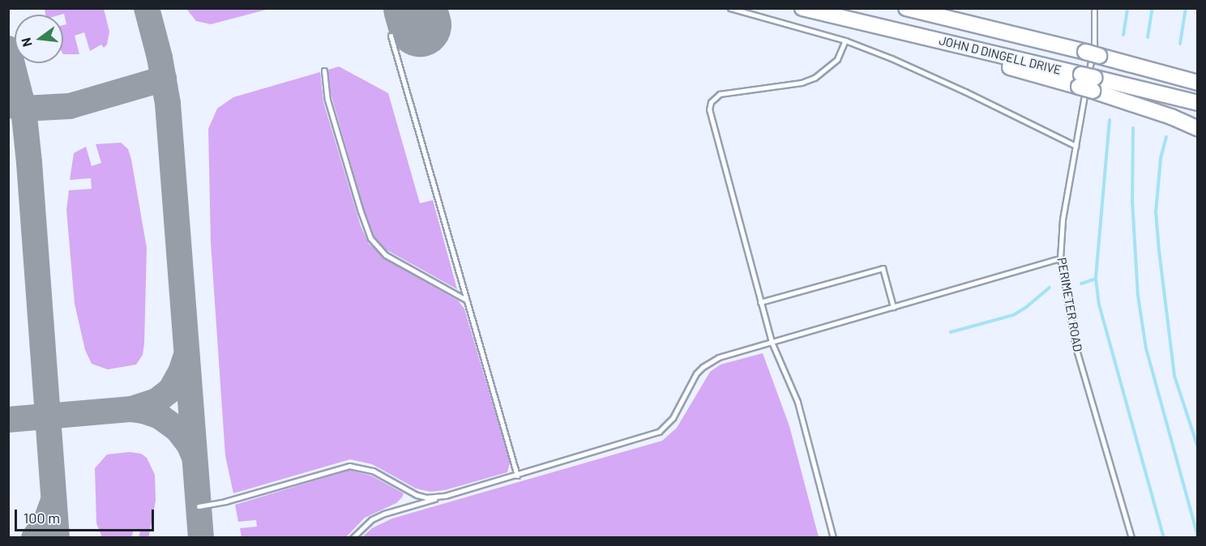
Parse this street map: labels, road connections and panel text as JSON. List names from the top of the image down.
{
  "streets": {
    "highway": ["JOHN D DINGELL DRIVE"],
    "lane": ["PERIMETER ROAD"]
  },
  "scale_bar": "100 m",
  "north": "left"
}
